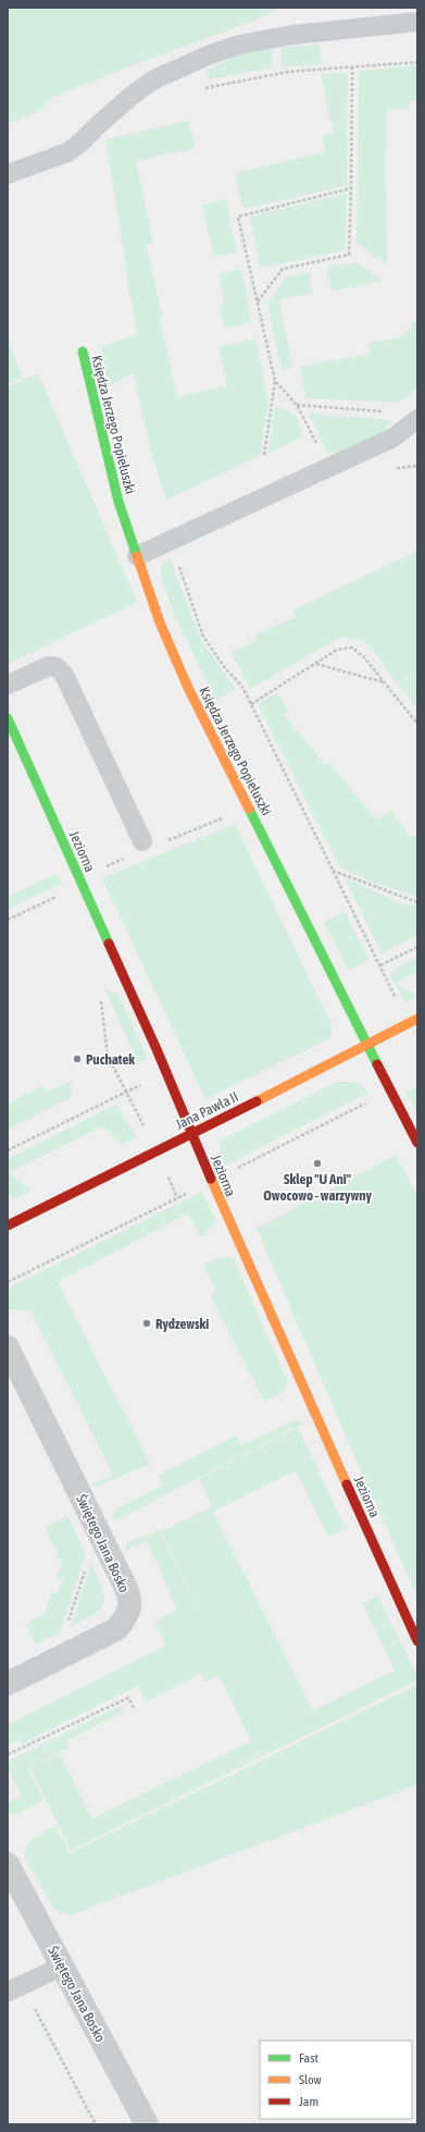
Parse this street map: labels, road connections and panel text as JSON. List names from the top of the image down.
{
  "streets": {
    "street": [
      "Księdza Jerzego Popiełuszki",
      "Jeziorna",
      "Jana Pawła II",
      "Świętego Jana Bosko"
    ]
  },
  "crossings": [
    ["Księdza Jerzego Popiełuszki", "Jana Pawła II"],
    ["Jeziorna", "Jana Pawła II"]
  ],
  "places": ["Puchatek", "Sklep \"U Ani\" Owocowo - warzywny", "Rydzewski"],
  "legend": ["Fast", "Slow", "Jam"]
}
